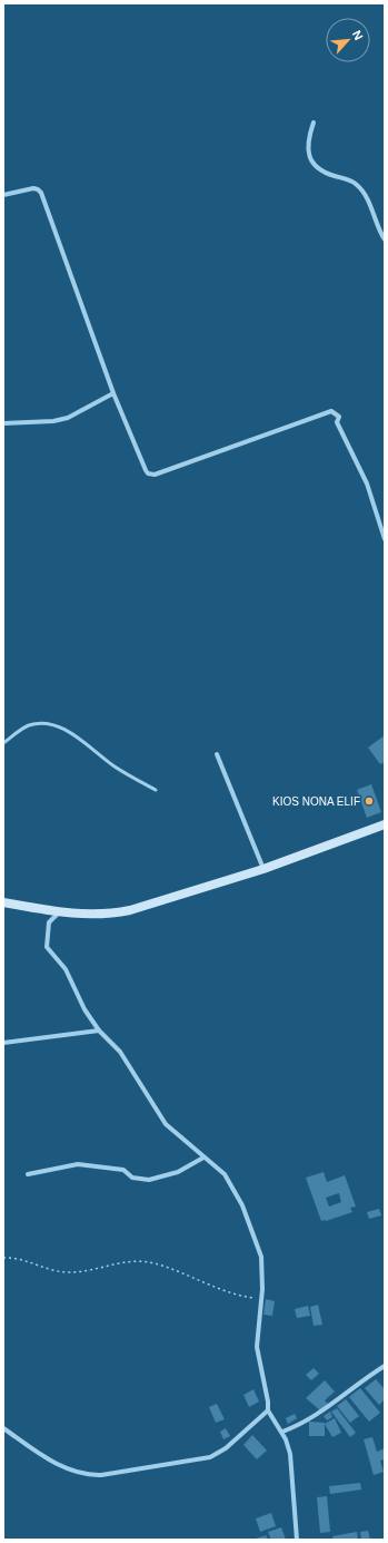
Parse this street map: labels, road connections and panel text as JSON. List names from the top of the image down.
{
  "places": ["KIOS NONA ELIF"],
  "north": "top right"
}
